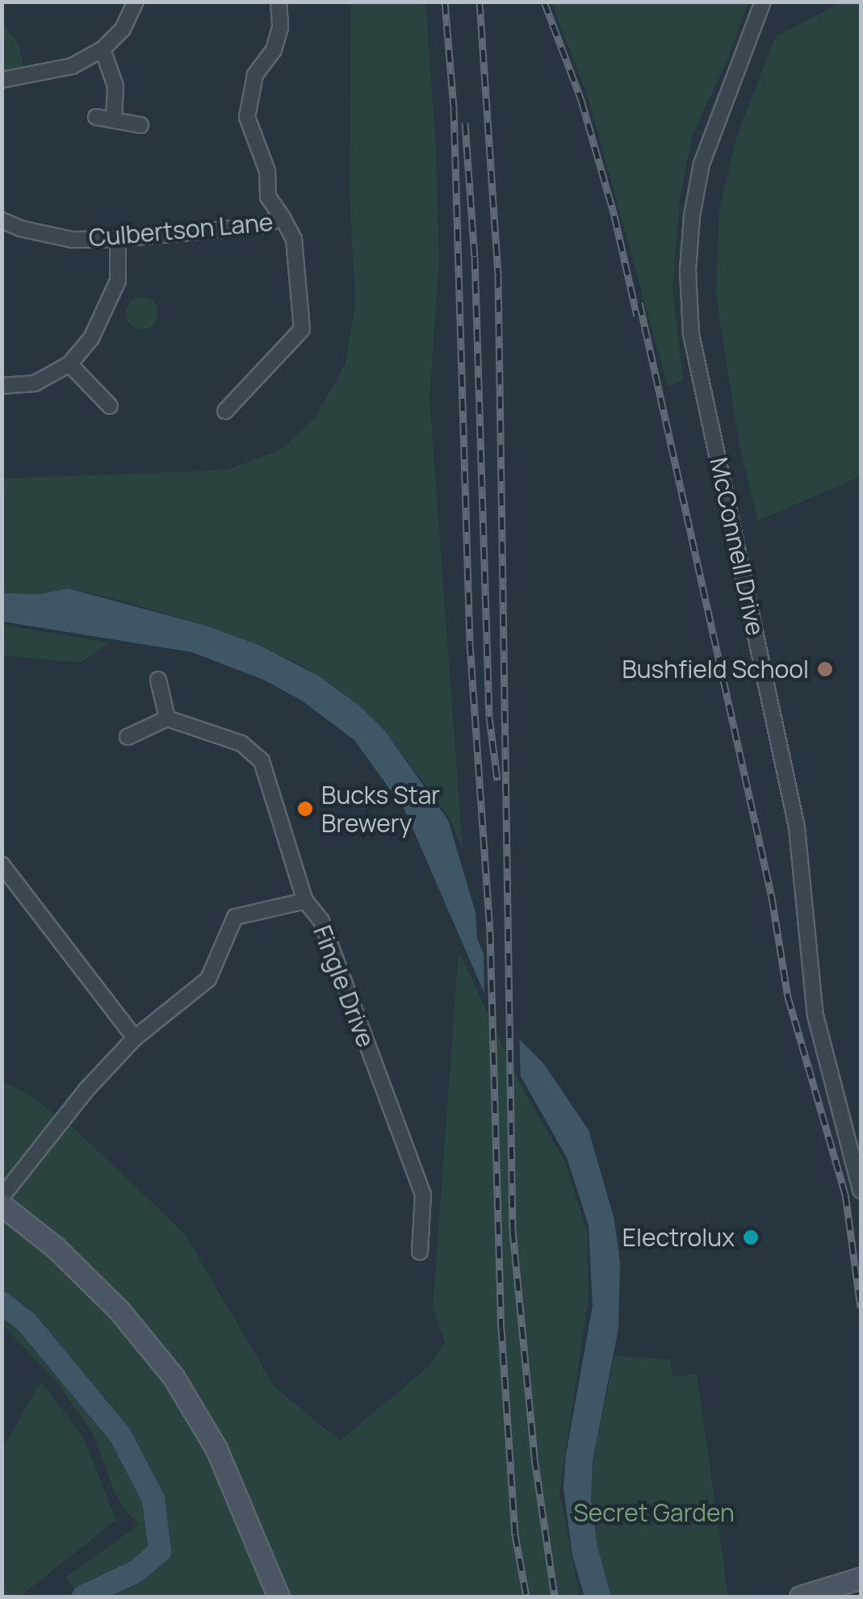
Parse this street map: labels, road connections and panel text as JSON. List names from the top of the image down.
{
  "streets": {
    "street": ["Culbertson Lane", "McConnell Drive", "Fingle Drive"]
  },
  "parks": ["Secret Garden"],
  "places": ["Bushfield School", "Bucks Star Brewery", "Electrolux"]
}
